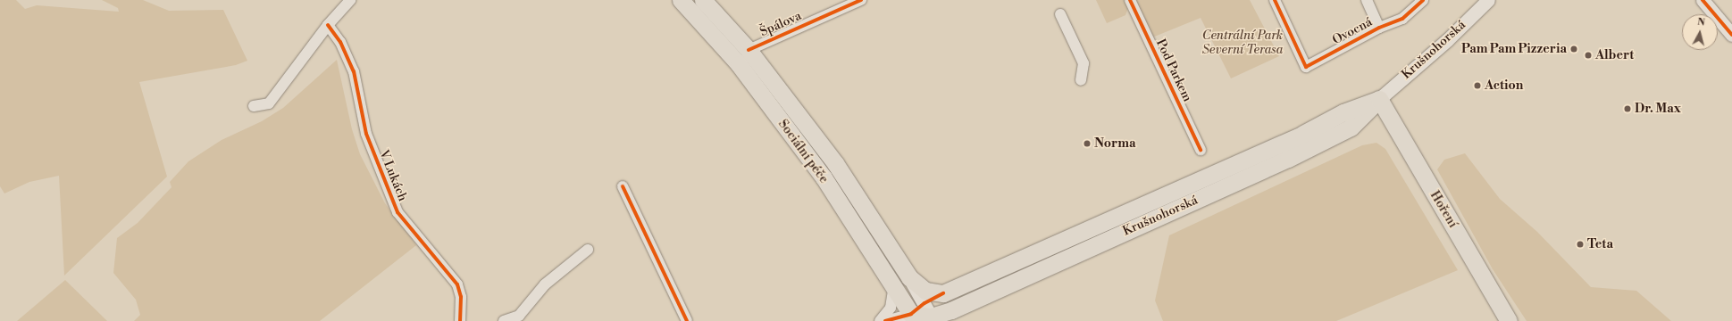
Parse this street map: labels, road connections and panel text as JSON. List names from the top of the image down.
{
  "streets": {
    "main road": ["Krušnohorská", "Sociální péče", "Hoření"],
    "street": [
      "Špálova",
      "Ovocná",
      "Pod Parkem",
      "V Lukách"
    ]
  },
  "crossings": [
    ["Špálova", "Sociální péče"],
    ["Krušnohorská", "Sociální péče"],
    ["Krušnohorská", "Hoření"]
  ],
  "parks": ["Centrální Park Severní Terasa"],
  "places": [
    "Pam Pam Pizzeria",
    "Albert",
    "Action",
    "Dr. Max",
    "Norma",
    "Teta"
  ],
  "north": "top"
}
